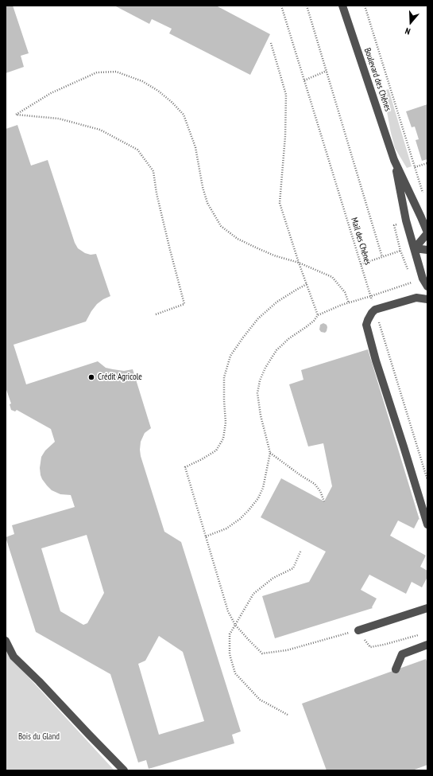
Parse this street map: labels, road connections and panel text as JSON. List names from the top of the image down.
{
  "streets": {
    "street": ["Boulevard des Chênes"],
    "path": ["Mail des Chênes"]
  },
  "parks": ["Bois du Gland"],
  "places": ["Crédit Agricole"],
  "north": "bottom"
}
